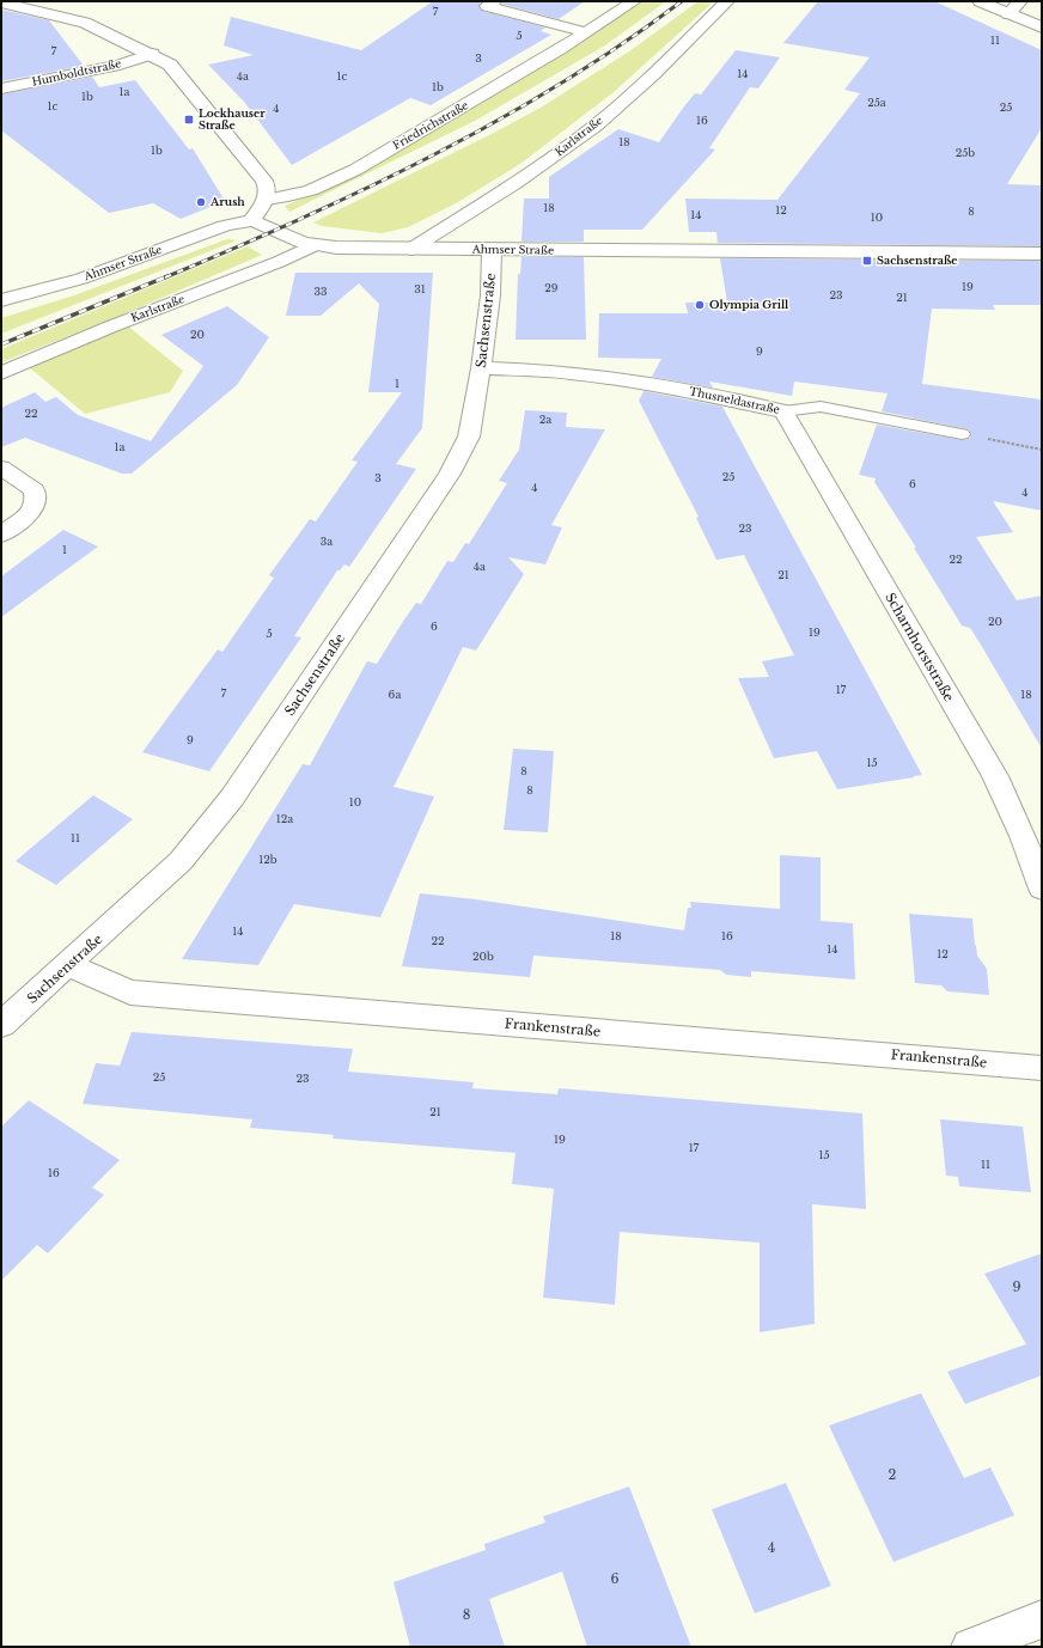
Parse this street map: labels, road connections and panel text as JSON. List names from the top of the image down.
{
  "streets": {
    "street": [
      "Humboldtstraße",
      "Friedrichstraße",
      "Karlstraße",
      "Ahmser Straße",
      "Sachsenstraße",
      "Thusneldastraße",
      "Scharnhorststraße",
      "Frankenstraße"
    ]
  },
  "crossings": [
    ["Karlstraße", "Ahmser Straße"],
    ["Ahmser Straße", "Sachsenstraße"],
    ["Sachsenstraße", "Thusneldastraße"],
    ["Sachsenstraße", "Frankenstraße"],
    ["Thusneldastraße", "Scharnhorststraße"]
  ],
  "places": {
    "transit": ["Lockhauser Straße", "Sachsenstraße"],
    "other": ["Arush", "Olympia Grill"]
  },
  "house_numbers": [
    "7",
    "5",
    "11",
    "7",
    "3",
    "14",
    "4a",
    "1c",
    "1b",
    "1a",
    "1b",
    "25a",
    "1c",
    "25",
    "4",
    "16",
    "18",
    "1b",
    "25b",
    "18",
    "12",
    "8",
    "14",
    "10",
    "19",
    "29",
    "31",
    "33",
    "23",
    "21",
    "20",
    "9",
    "1",
    "22",
    "2a",
    "1a",
    "25",
    "3",
    "6",
    "4",
    "4",
    "23",
    "3a",
    "1",
    "22",
    "4a",
    "21",
    "20",
    "6",
    "19",
    "5",
    "17",
    "7",
    "6a",
    "18",
    "9",
    "15",
    "8",
    "8",
    "10",
    "12a",
    "11",
    "12b",
    "14",
    "18",
    "16",
    "22",
    "14",
    "12",
    "20b",
    "25",
    "23",
    "21",
    "19",
    "17",
    "15",
    "11",
    "16",
    "9",
    "2",
    "4",
    "6",
    "8"
  ]
}
